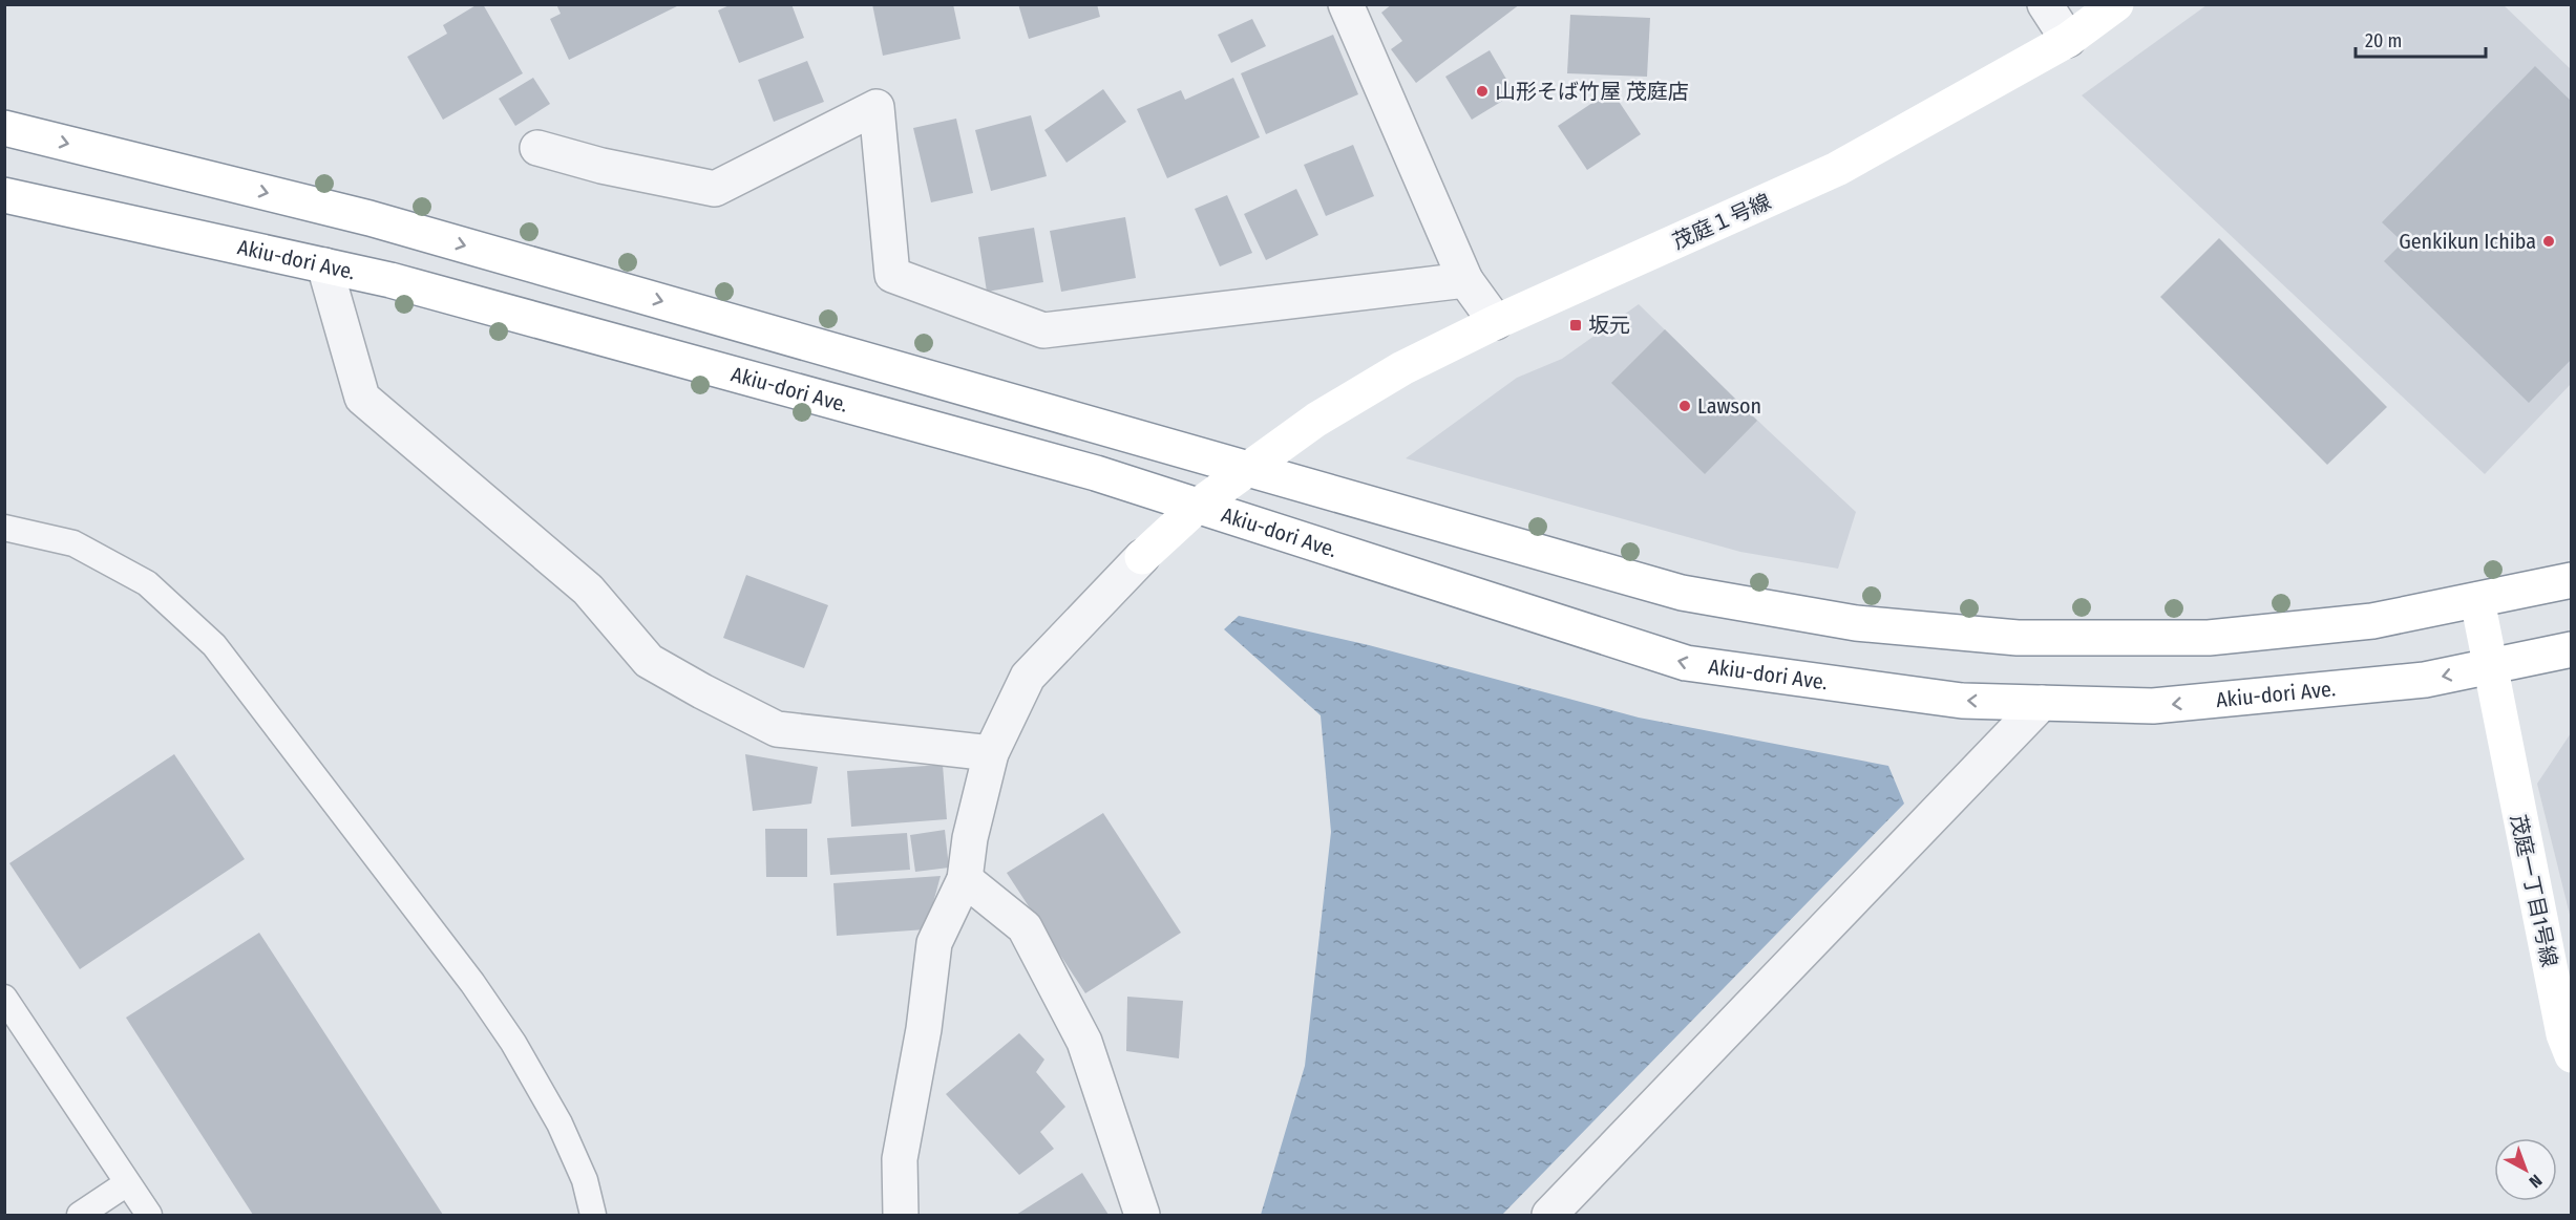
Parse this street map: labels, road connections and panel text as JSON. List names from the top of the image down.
{
  "streets": {
    "main road": ["茂庭１号線", "Akiu-dori Ave.", "茂庭一丁目1号線"]
  },
  "crossings": [
    ["茂庭１号線", "Akiu-dori Ave."],
    ["Akiu-dori Ave.", "茂庭一丁目1号線"]
  ],
  "places": {
    "other": ["山形そば竹屋 茂庭店", "Genkikun Ichiba", "Lawson"],
    "transit": ["坂元"]
  },
  "scale_bar": "20 m",
  "north": "bottom right"
}
